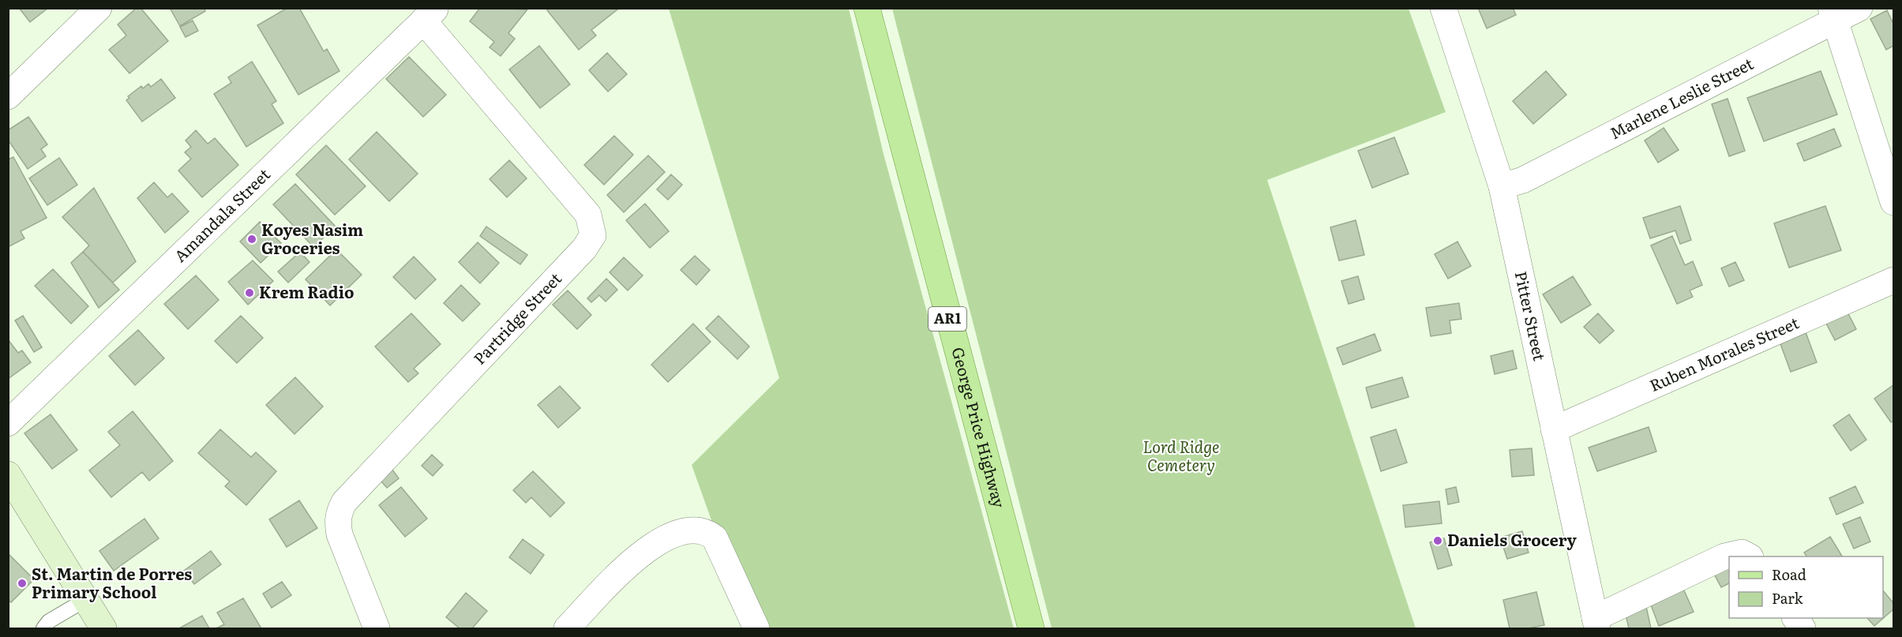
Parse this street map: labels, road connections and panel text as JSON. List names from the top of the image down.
{
  "streets": {
    "main road": ["AR1", "George Price Highway"],
    "street": [
      "Marlene Leslie Street",
      "Amandala Street",
      "Pitter Street",
      "Partridge Street",
      "Ruben Morales Street"
    ]
  },
  "crossings": [
    ["Marlene Leslie Street", "Pitter Street"],
    ["Amandala Street", "Partridge Street"],
    ["Pitter Street", "Ruben Morales Street"]
  ],
  "parks": ["Lord Ridge Cemetery"],
  "places": [
    "Koyes Nasim Groceries",
    "Krem Radio",
    "Daniels Grocery",
    "St. Martin de Porres Primary School"
  ],
  "legend": ["Road", "Park"]
}
